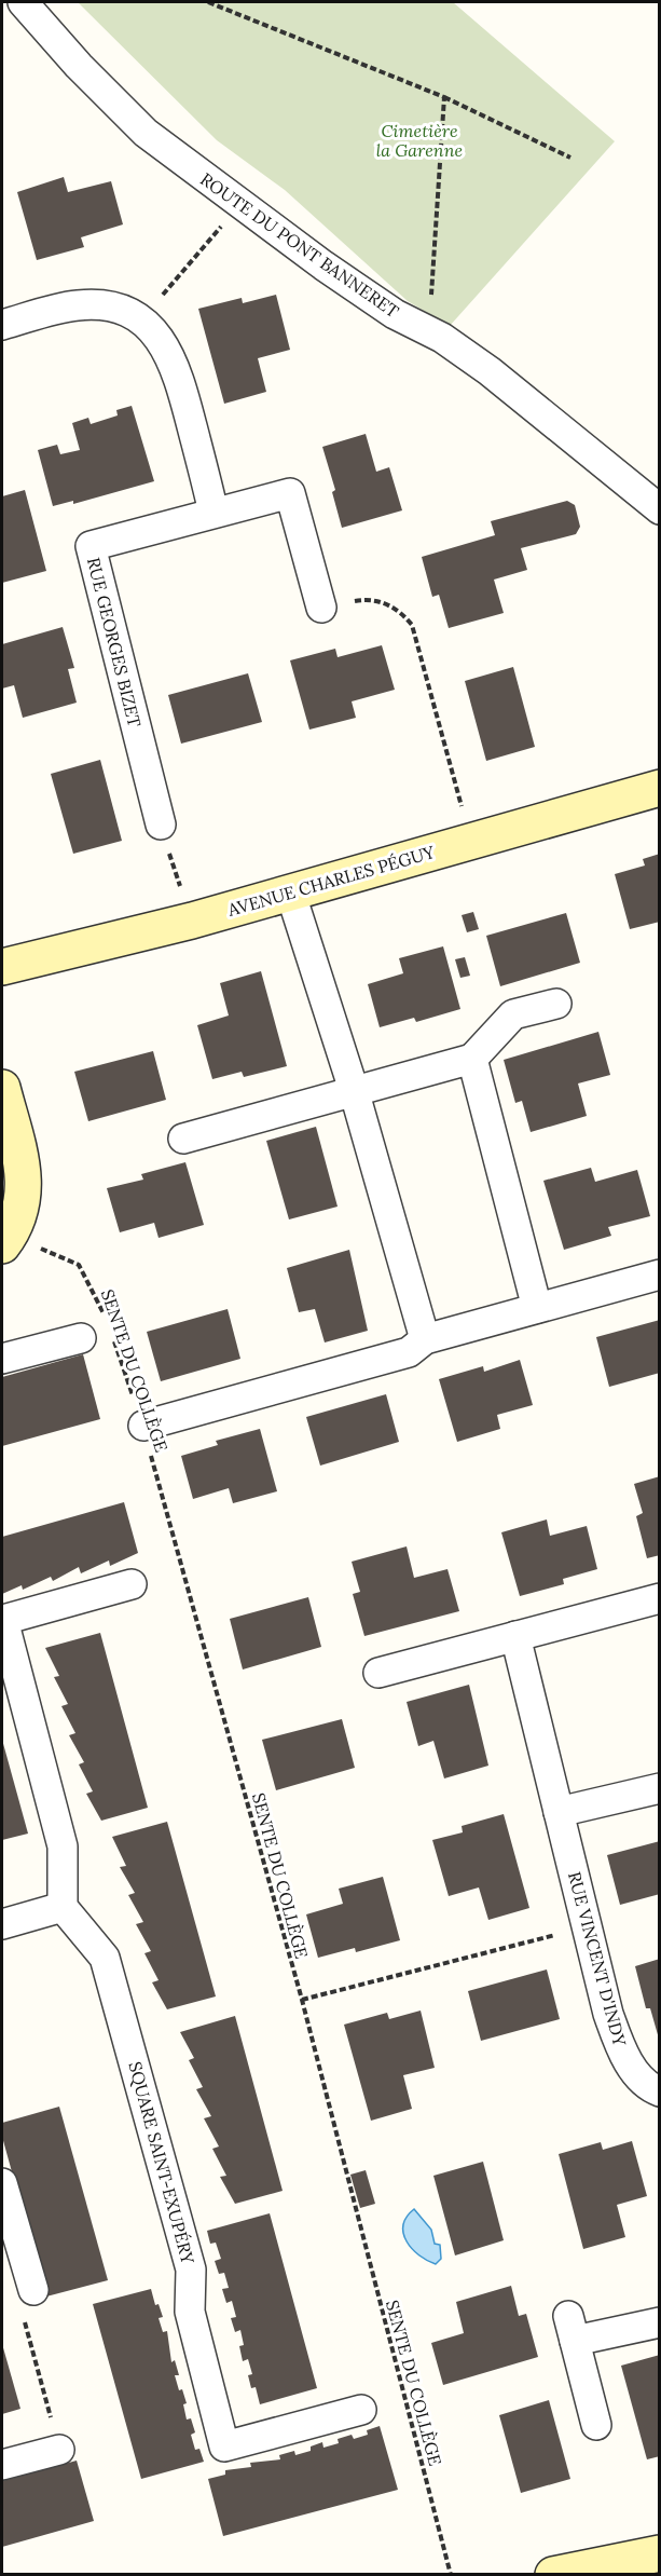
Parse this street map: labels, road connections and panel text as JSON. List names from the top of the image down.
{
  "streets": {
    "street": [
      "ROUTE DU PONT BANNERET",
      "RUE GEORGES BIZET",
      "AVENUE CHARLES PÉGUY",
      "RUE VINCENT D'INDY",
      "SQUARE SAINT-EXUPÉRY"
    ],
    "path": ["SENTE DU COLLÈGE"]
  },
  "parks": ["Cimetière la Garenne"]
}
